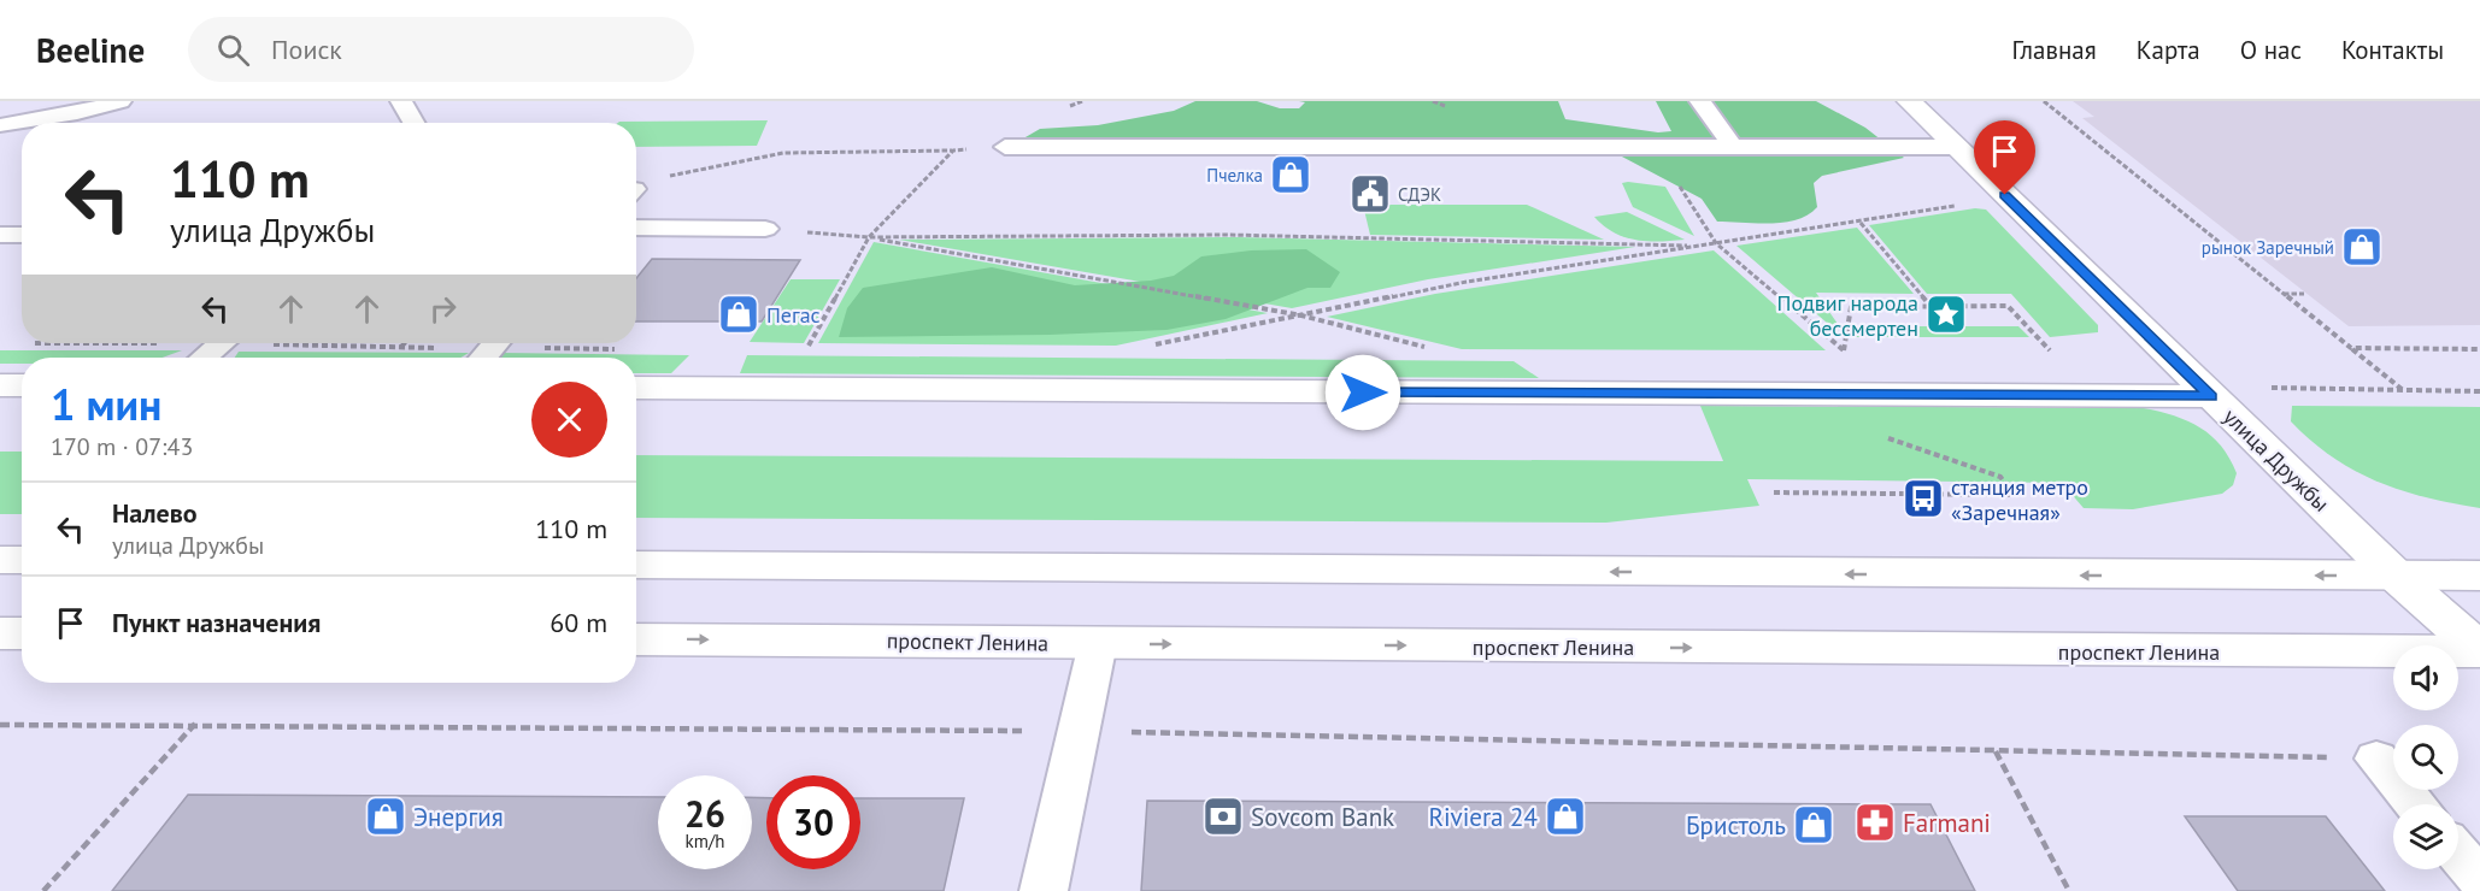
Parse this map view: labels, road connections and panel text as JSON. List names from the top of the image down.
{
  "streets": {
    "main road": ["улица Дружбы", "проспект Ленина"]
  },
  "crossings": [
    ["улица Дружбы", "проспект Ленина"]
  ],
  "places": {
    "shop": [
      "Пчелка",
      "рынок Заречный",
      "Пегас",
      "Энергия",
      "Riviera 24",
      "Бристоль"
    ],
    "public building": ["СДЭК"],
    "place": ["Подвиг народа бессмертен"],
    "bus stop": ["станция метро «Заречная»"],
    "bank": ["Sovcom Bank"],
    "pharmacy": ["Farmani"]
  },
  "page": {
    "header": "Beeline",
    "search": "Поиск",
    "nav": [
      "Главная",
      "Карта",
      "О нас",
      "Контакты"
    ],
    "turn": ["110 m", "улица Дружбы"],
    "heading": ["1 мин", "170 m · 07:43"],
    "list": [
      {
        "name": "Налево",
        "note": "улица Дружбы",
        "value": "110 m"
      },
      {
        "name": "Пункт назначения",
        "value": "60 m"
      }
    ],
    "speed": "26 km/h",
    "limit": "30"
  }
}
